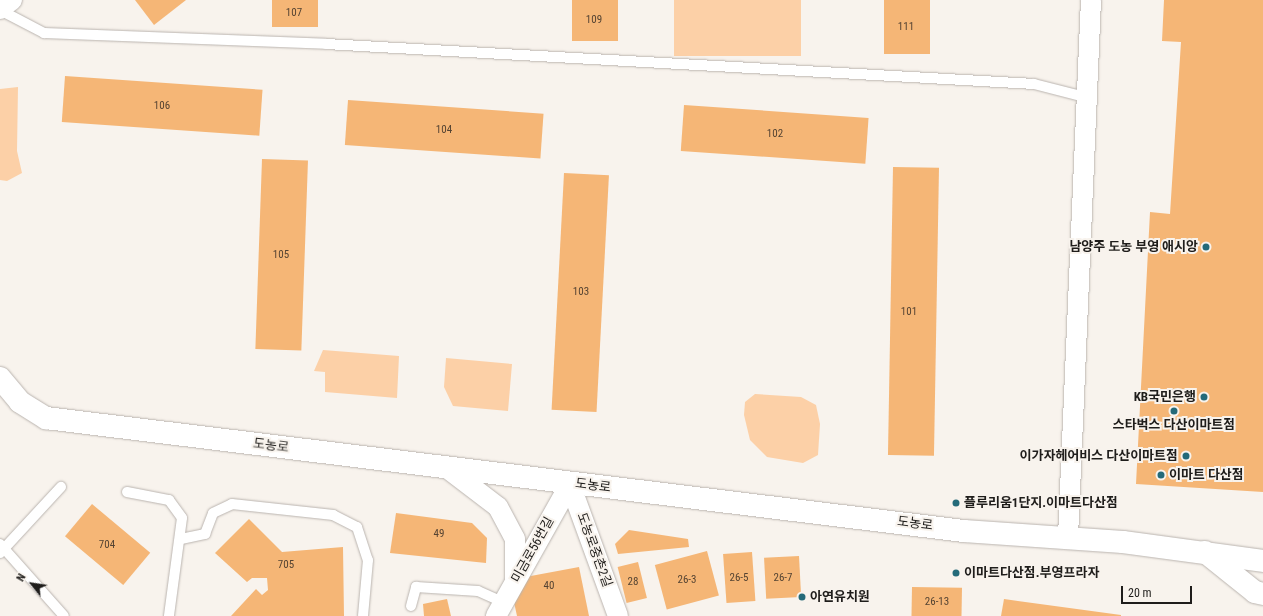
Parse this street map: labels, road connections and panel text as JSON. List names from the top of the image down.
{
  "streets": {
    "street": ["도농로", "미금로56번길", "도농로중촌2길"]
  },
  "crossings": [
    ["도농로", "미금로56번길"],
    ["도농로", "도농로중촌2길"],
    ["미금로56번길", "도농로중촌2길"]
  ],
  "places": [
    "남양주 도농 부영 애시앙",
    "KB국민은행",
    "스타벅스 다산이마트점",
    "이가자헤어비스 다산이마트점",
    "이마트 다산점",
    "플루리움1단지.이마트다산점",
    "이마트다산점.부영프라자",
    "아연유치원"
  ],
  "house_numbers": [
    "107",
    "109",
    "111",
    "106",
    "104",
    "102",
    "105",
    "103",
    "101",
    "49",
    "704",
    "705",
    "26-5",
    "26-7",
    "26-3",
    "28",
    "40",
    "26-13"
  ],
  "scale_bar": "20 m",
  "north": "top left"
}
